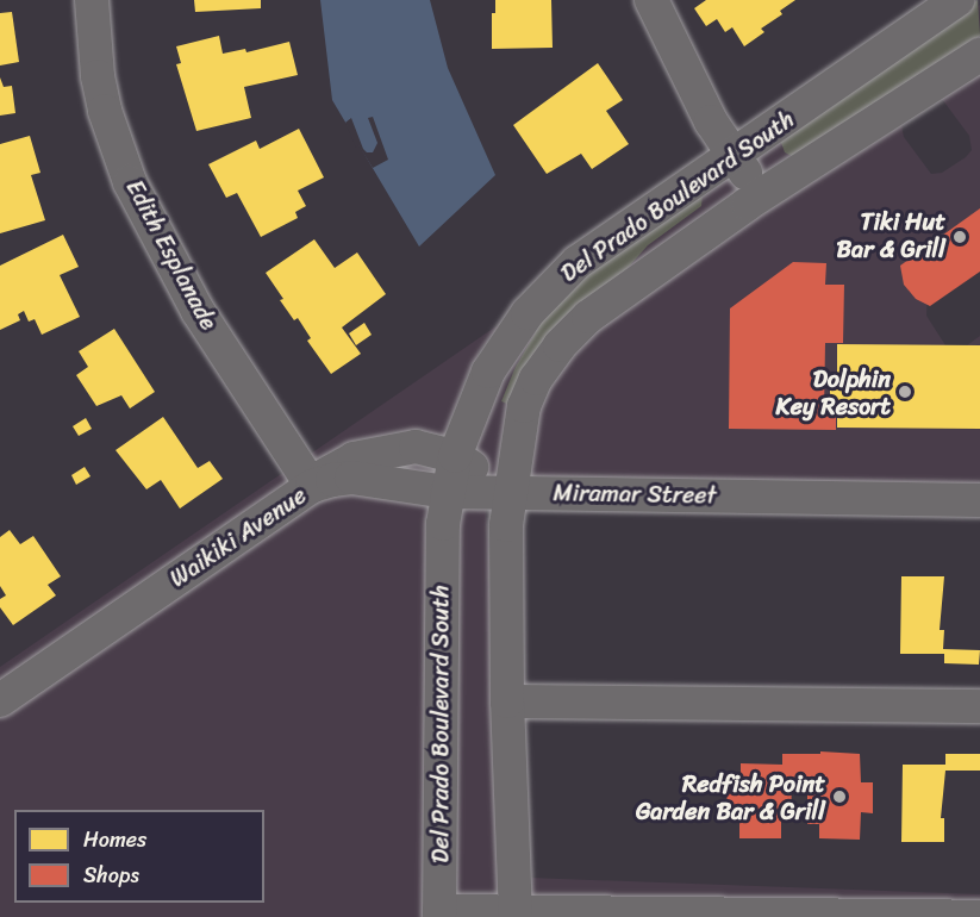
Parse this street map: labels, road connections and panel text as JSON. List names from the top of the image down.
{
  "streets": {
    "street": [
      "Del Prado Boulevard South",
      "Edith Esplanade",
      "Miramar Street",
      "Waikiki Avenue"
    ]
  },
  "crossings": [
    ["Del Prado Boulevard South", "Miramar Street"],
    ["Del Prado Boulevard South", "Waikiki Avenue"],
    ["Edith Esplanade", "Waikiki Avenue"],
    ["Miramar Street", "Waikiki Avenue"]
  ],
  "places": ["Tiki Hut Bar & Grill", "Dolphin Key Resort", "Redfish Point Garden Bar & Grill"],
  "legend": ["Homes", "Shops"]
}
